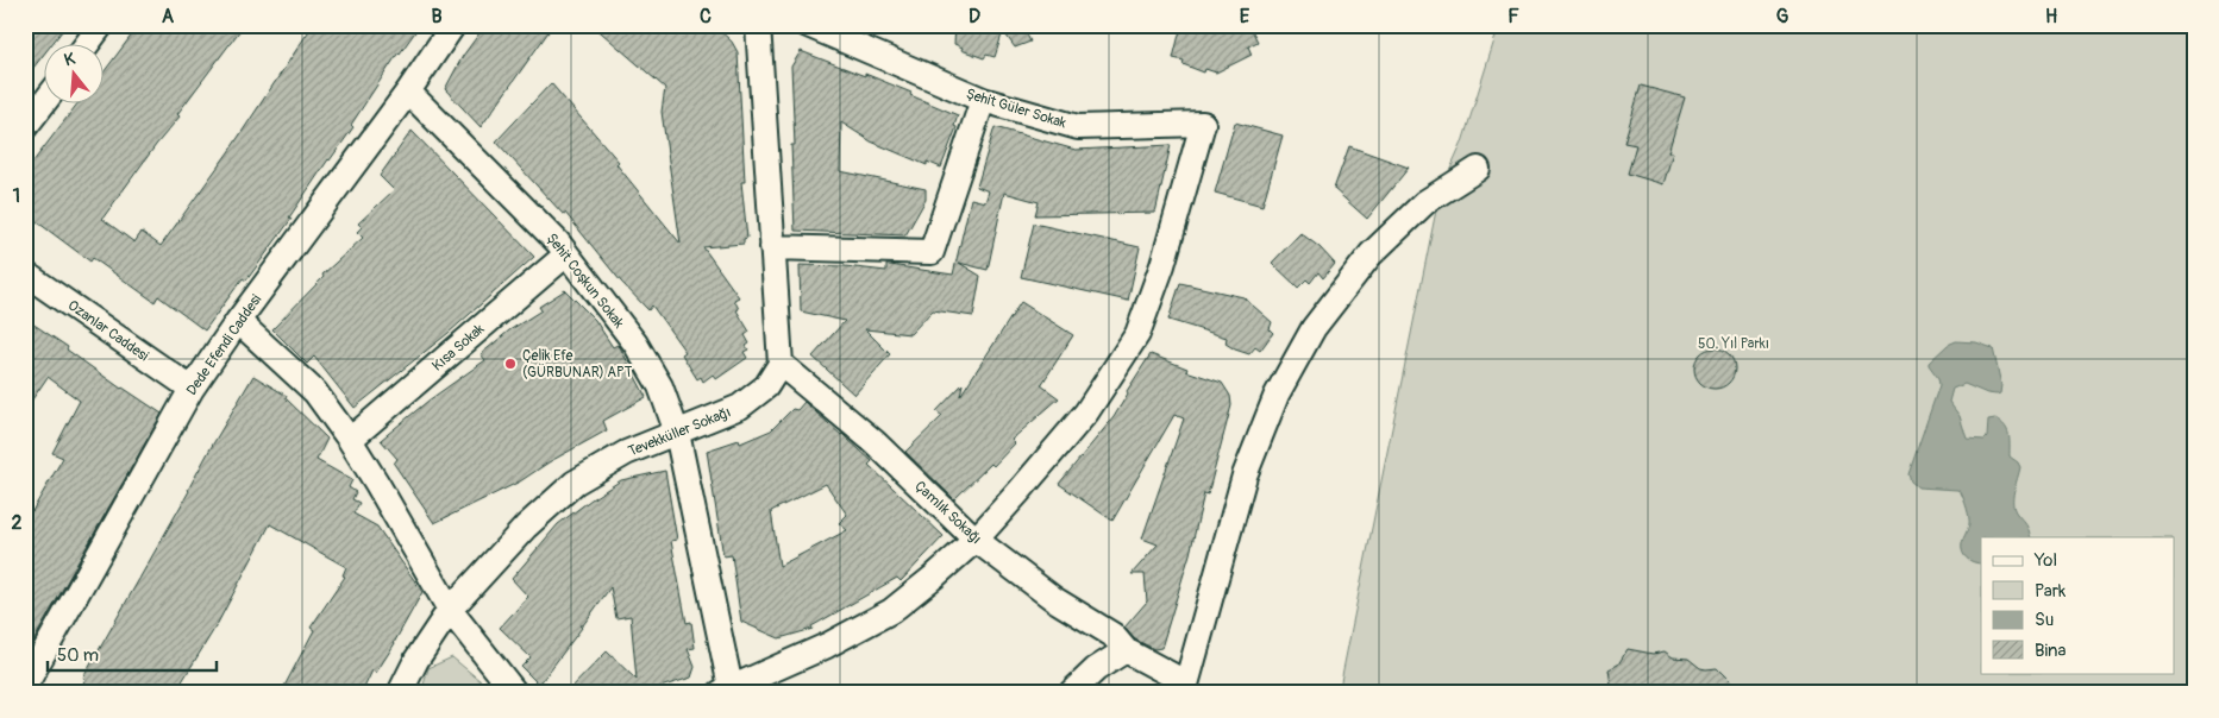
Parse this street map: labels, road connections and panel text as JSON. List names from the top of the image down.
{
  "streets": {
    "street": [
      "Şehit Güler Sokak",
      "Şehit Coşkun Sokak",
      "Ozanlar Caddesi",
      "Dede Efendi Caddesi",
      "Kısa Sokak",
      "Tevekküller Sokağı",
      "Çamlık Sokağı"
    ]
  },
  "crossings": [
    ["Şehit Güler Sokak", "Çamlık Sokağı"],
    ["Şehit Coşkun Sokak", "Dede Efendi Caddesi"],
    ["Şehit Coşkun Sokak", "Kısa Sokak"],
    ["Şehit Coşkun Sokak", "Tevekküller Sokağı"],
    ["Ozanlar Caddesi", "Dede Efendi Caddesi"],
    ["Tevekküller Sokağı", "Çamlık Sokağı"]
  ],
  "parks": ["50. Yıl Parkı"],
  "places": ["Çelik Efe (GÜRBUNAR) APT"],
  "legend": [
    "Yol",
    "Park",
    "Su",
    "Bina"
  ],
  "scale_bar": "50 m",
  "north": "top",
  "grid": {
    "columns": [
      "A",
      "B",
      "C",
      "D",
      "E",
      "F",
      "G",
      "H"
    ],
    "rows": ["1", "2"]
  }
}
